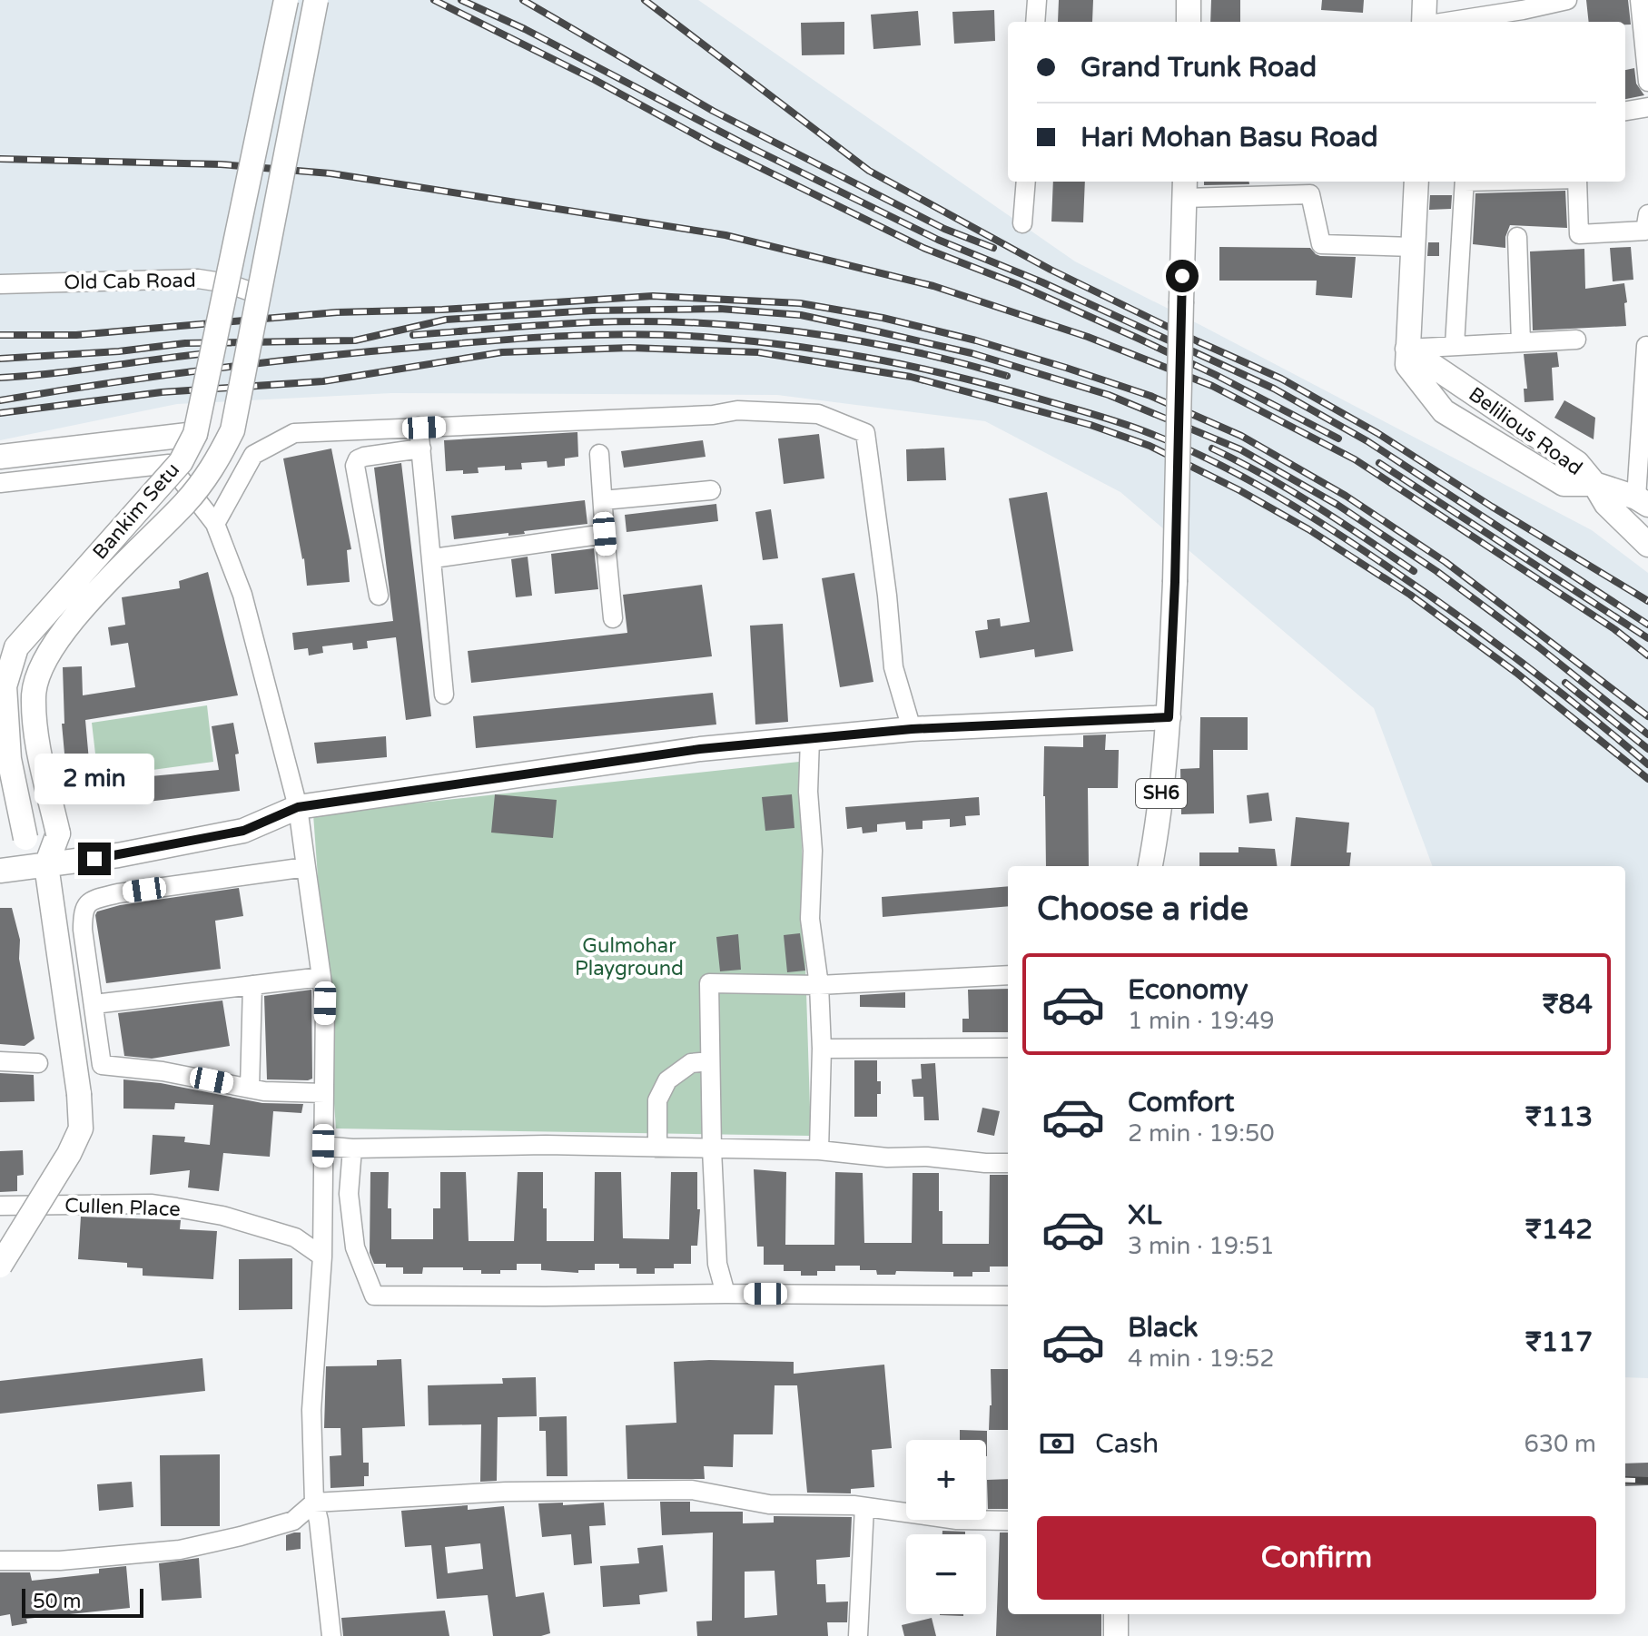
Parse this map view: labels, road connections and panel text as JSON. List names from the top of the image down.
{
  "streets": {
    "main road": ["Belilious Road", "Bankim Setu", "SH6"],
    "street": ["Old Cab Road", "Cullen Place"]
  },
  "crossings": [
    ["Old Cab Road", "Bankim Setu"]
  ],
  "parks": ["Gulmohar Playground"],
  "scale_bar": "50 m",
  "page": {
    "banner": ["Grand Trunk Road", "Hari Mohan Basu Road"],
    "bubble": "2 min",
    "heading": "Choose a ride",
    "list": [
      {
        "name": "Economy",
        "note": "1 min · 19:49",
        "value": "₹84"
      },
      {
        "name": "Comfort",
        "note": "2 min · 19:50",
        "value": "₹113"
      },
      {
        "name": "XL",
        "note": "3 min · 19:51",
        "value": "₹142"
      },
      {
        "name": "Black",
        "note": "4 min · 19:52",
        "value": "₹117"
      }
    ],
    "pay": ["Cash", "630 m"],
    "map_buttons": ["+", "−"],
    "buttons": "Confirm",
    "scale": "50 m"
  }
}
